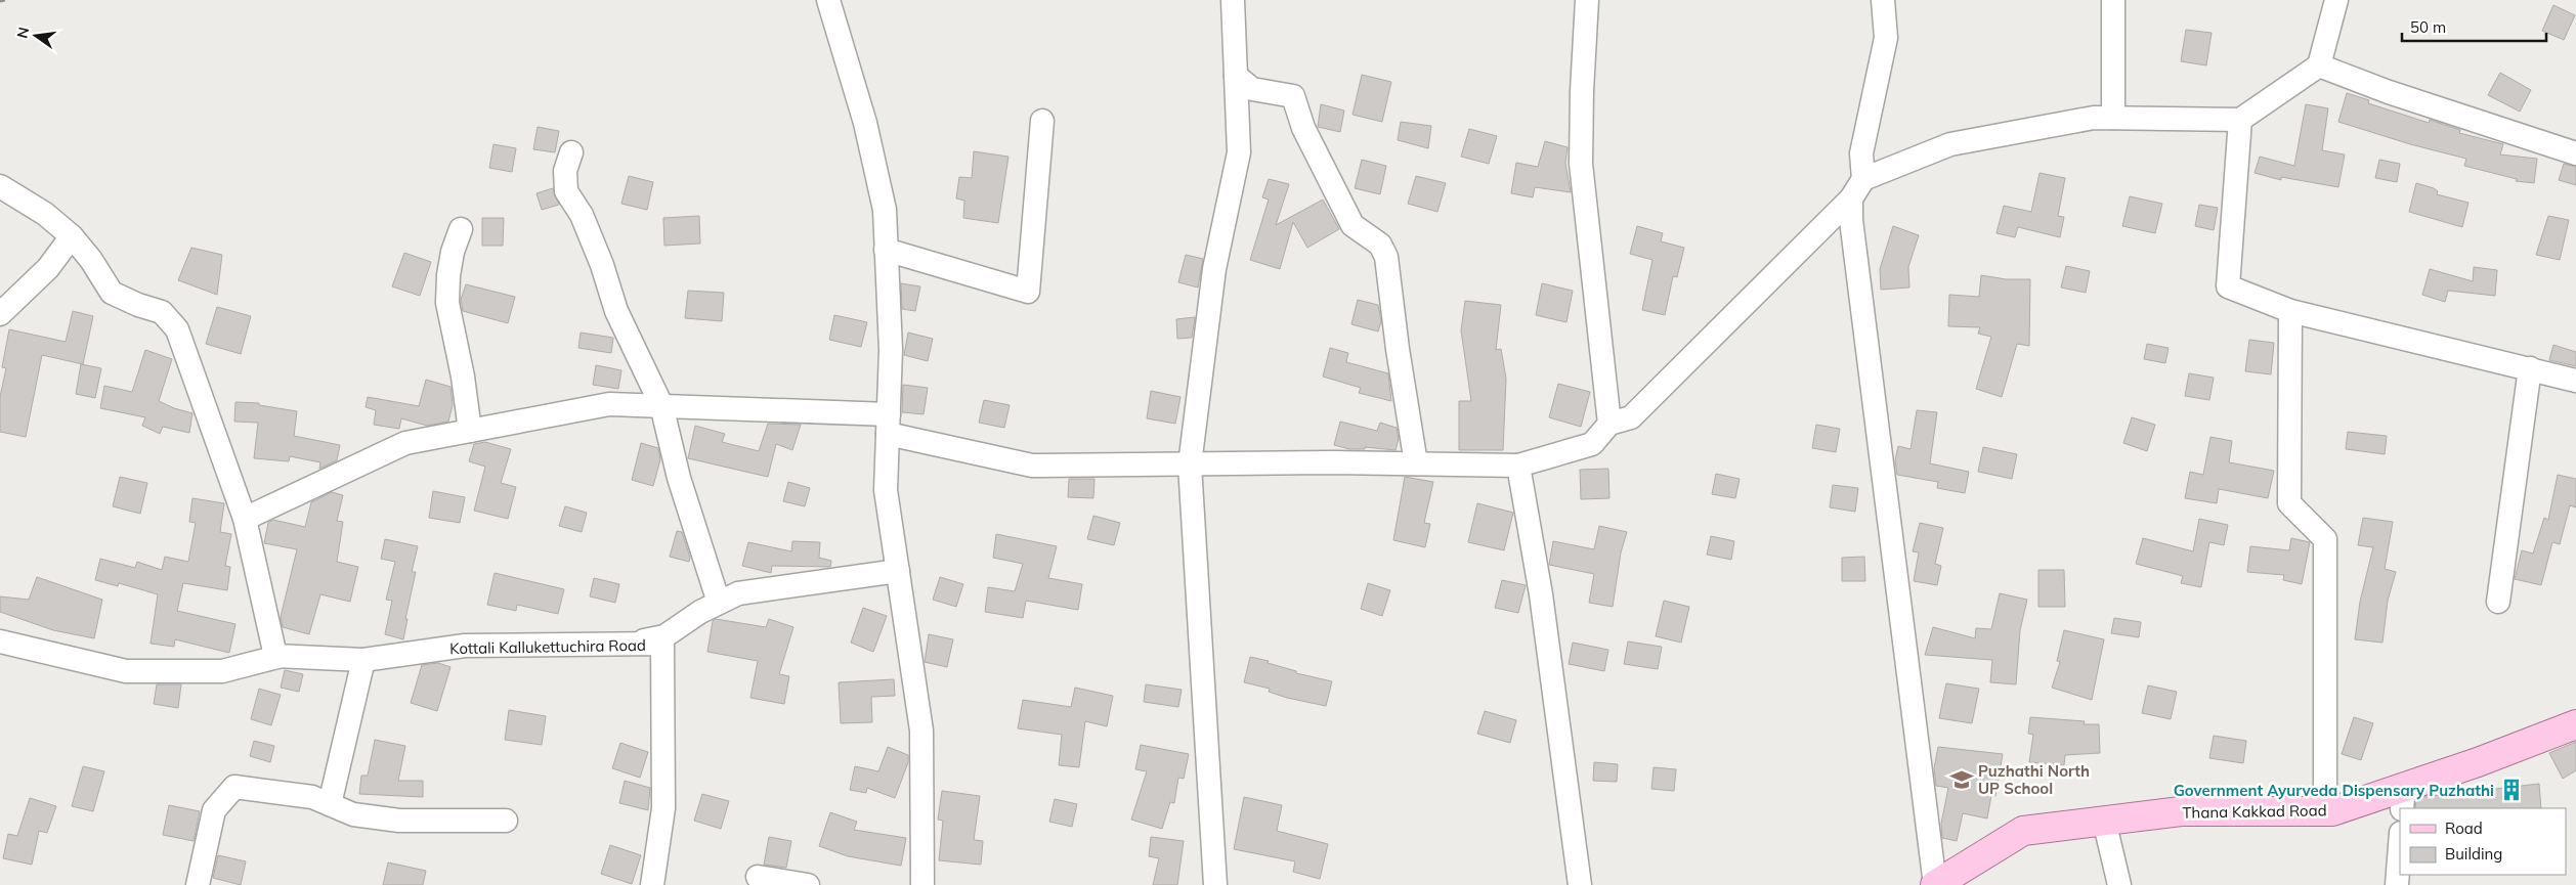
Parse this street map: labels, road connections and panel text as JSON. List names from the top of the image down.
{
  "streets": {
    "main road": ["Thana Kakkad Road"],
    "street": ["Kottali Kallukettuchira Road"]
  },
  "places": {
    "school or university": ["Puzhathi North UP School"],
    "building": ["Government Ayurveda Dispensary Puzhathi"]
  },
  "legend": ["Road", "Building"],
  "scale_bar": "50 m",
  "north": "left"
}
